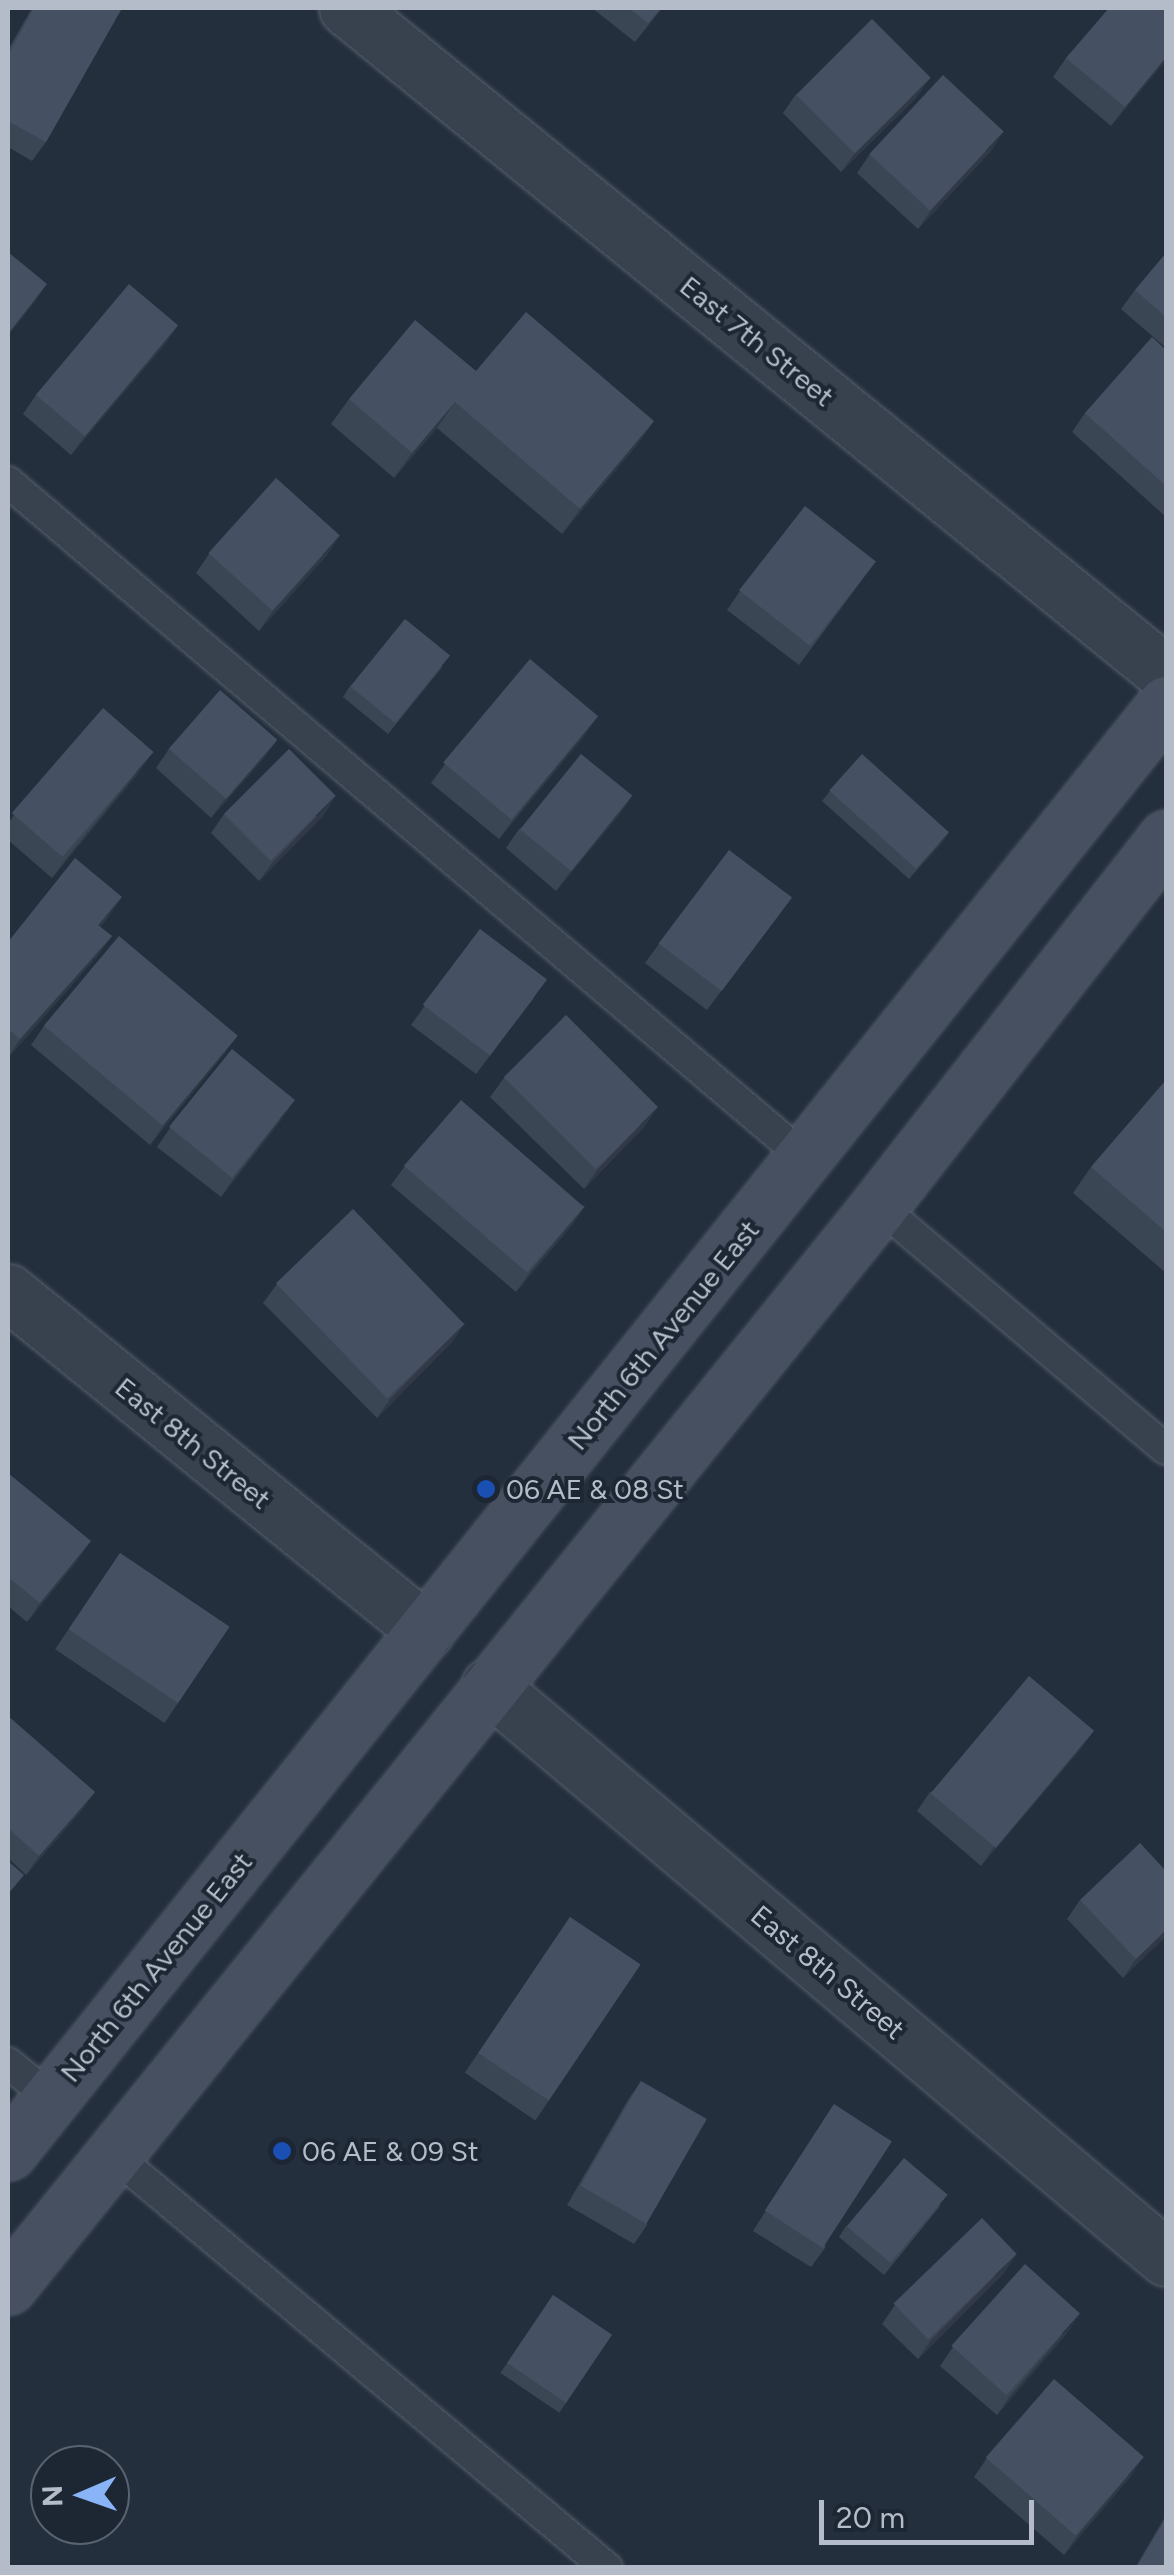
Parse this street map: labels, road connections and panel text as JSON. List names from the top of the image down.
{
  "streets": {
    "main road": ["North 6th Avenue East"],
    "street": ["East 7th Street", "East 8th Street"]
  },
  "crossings": [
    ["North 6th Avenue East", "East 8th Street"]
  ],
  "places": ["06 AE & 08 St", "06 AE & 09 St"],
  "scale_bar": "20 m",
  "north": "left"
}
